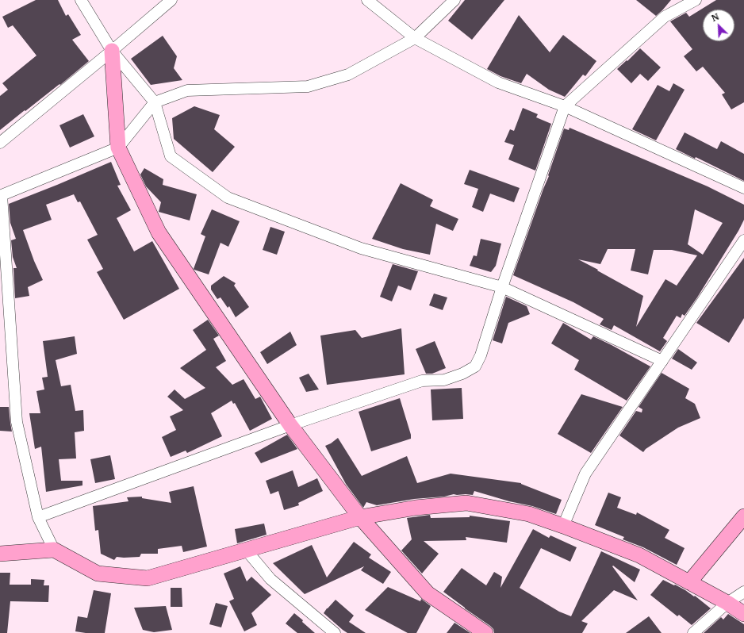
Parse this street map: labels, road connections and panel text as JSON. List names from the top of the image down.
{
  "north": "top left"
}
